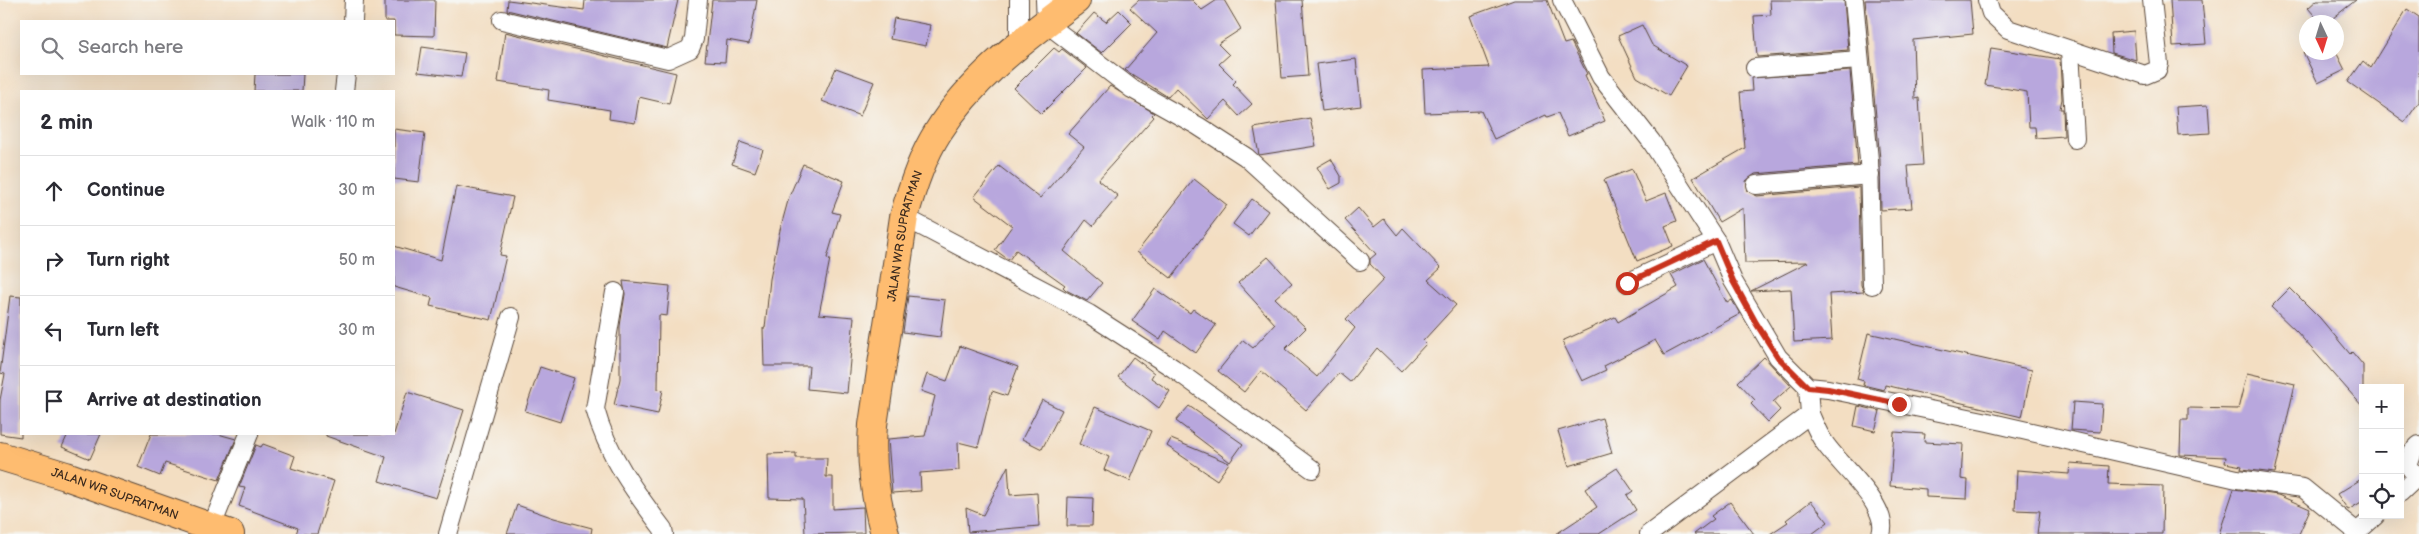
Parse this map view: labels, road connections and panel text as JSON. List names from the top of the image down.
{
  "streets": {
    "highway": ["JALAN WR SUPRATMAN"]
  },
  "north": "bottom",
  "page": {
    "search": "Search here",
    "heading": ["2 min", "Walk · 110 m"],
    "list": [
      ["Continue", "30 m"],
      ["Turn right", "50 m"],
      ["Turn left", "30 m"],
      "Arrive at destination"
    ],
    "map_buttons": ["+", "−"]
  }
}
